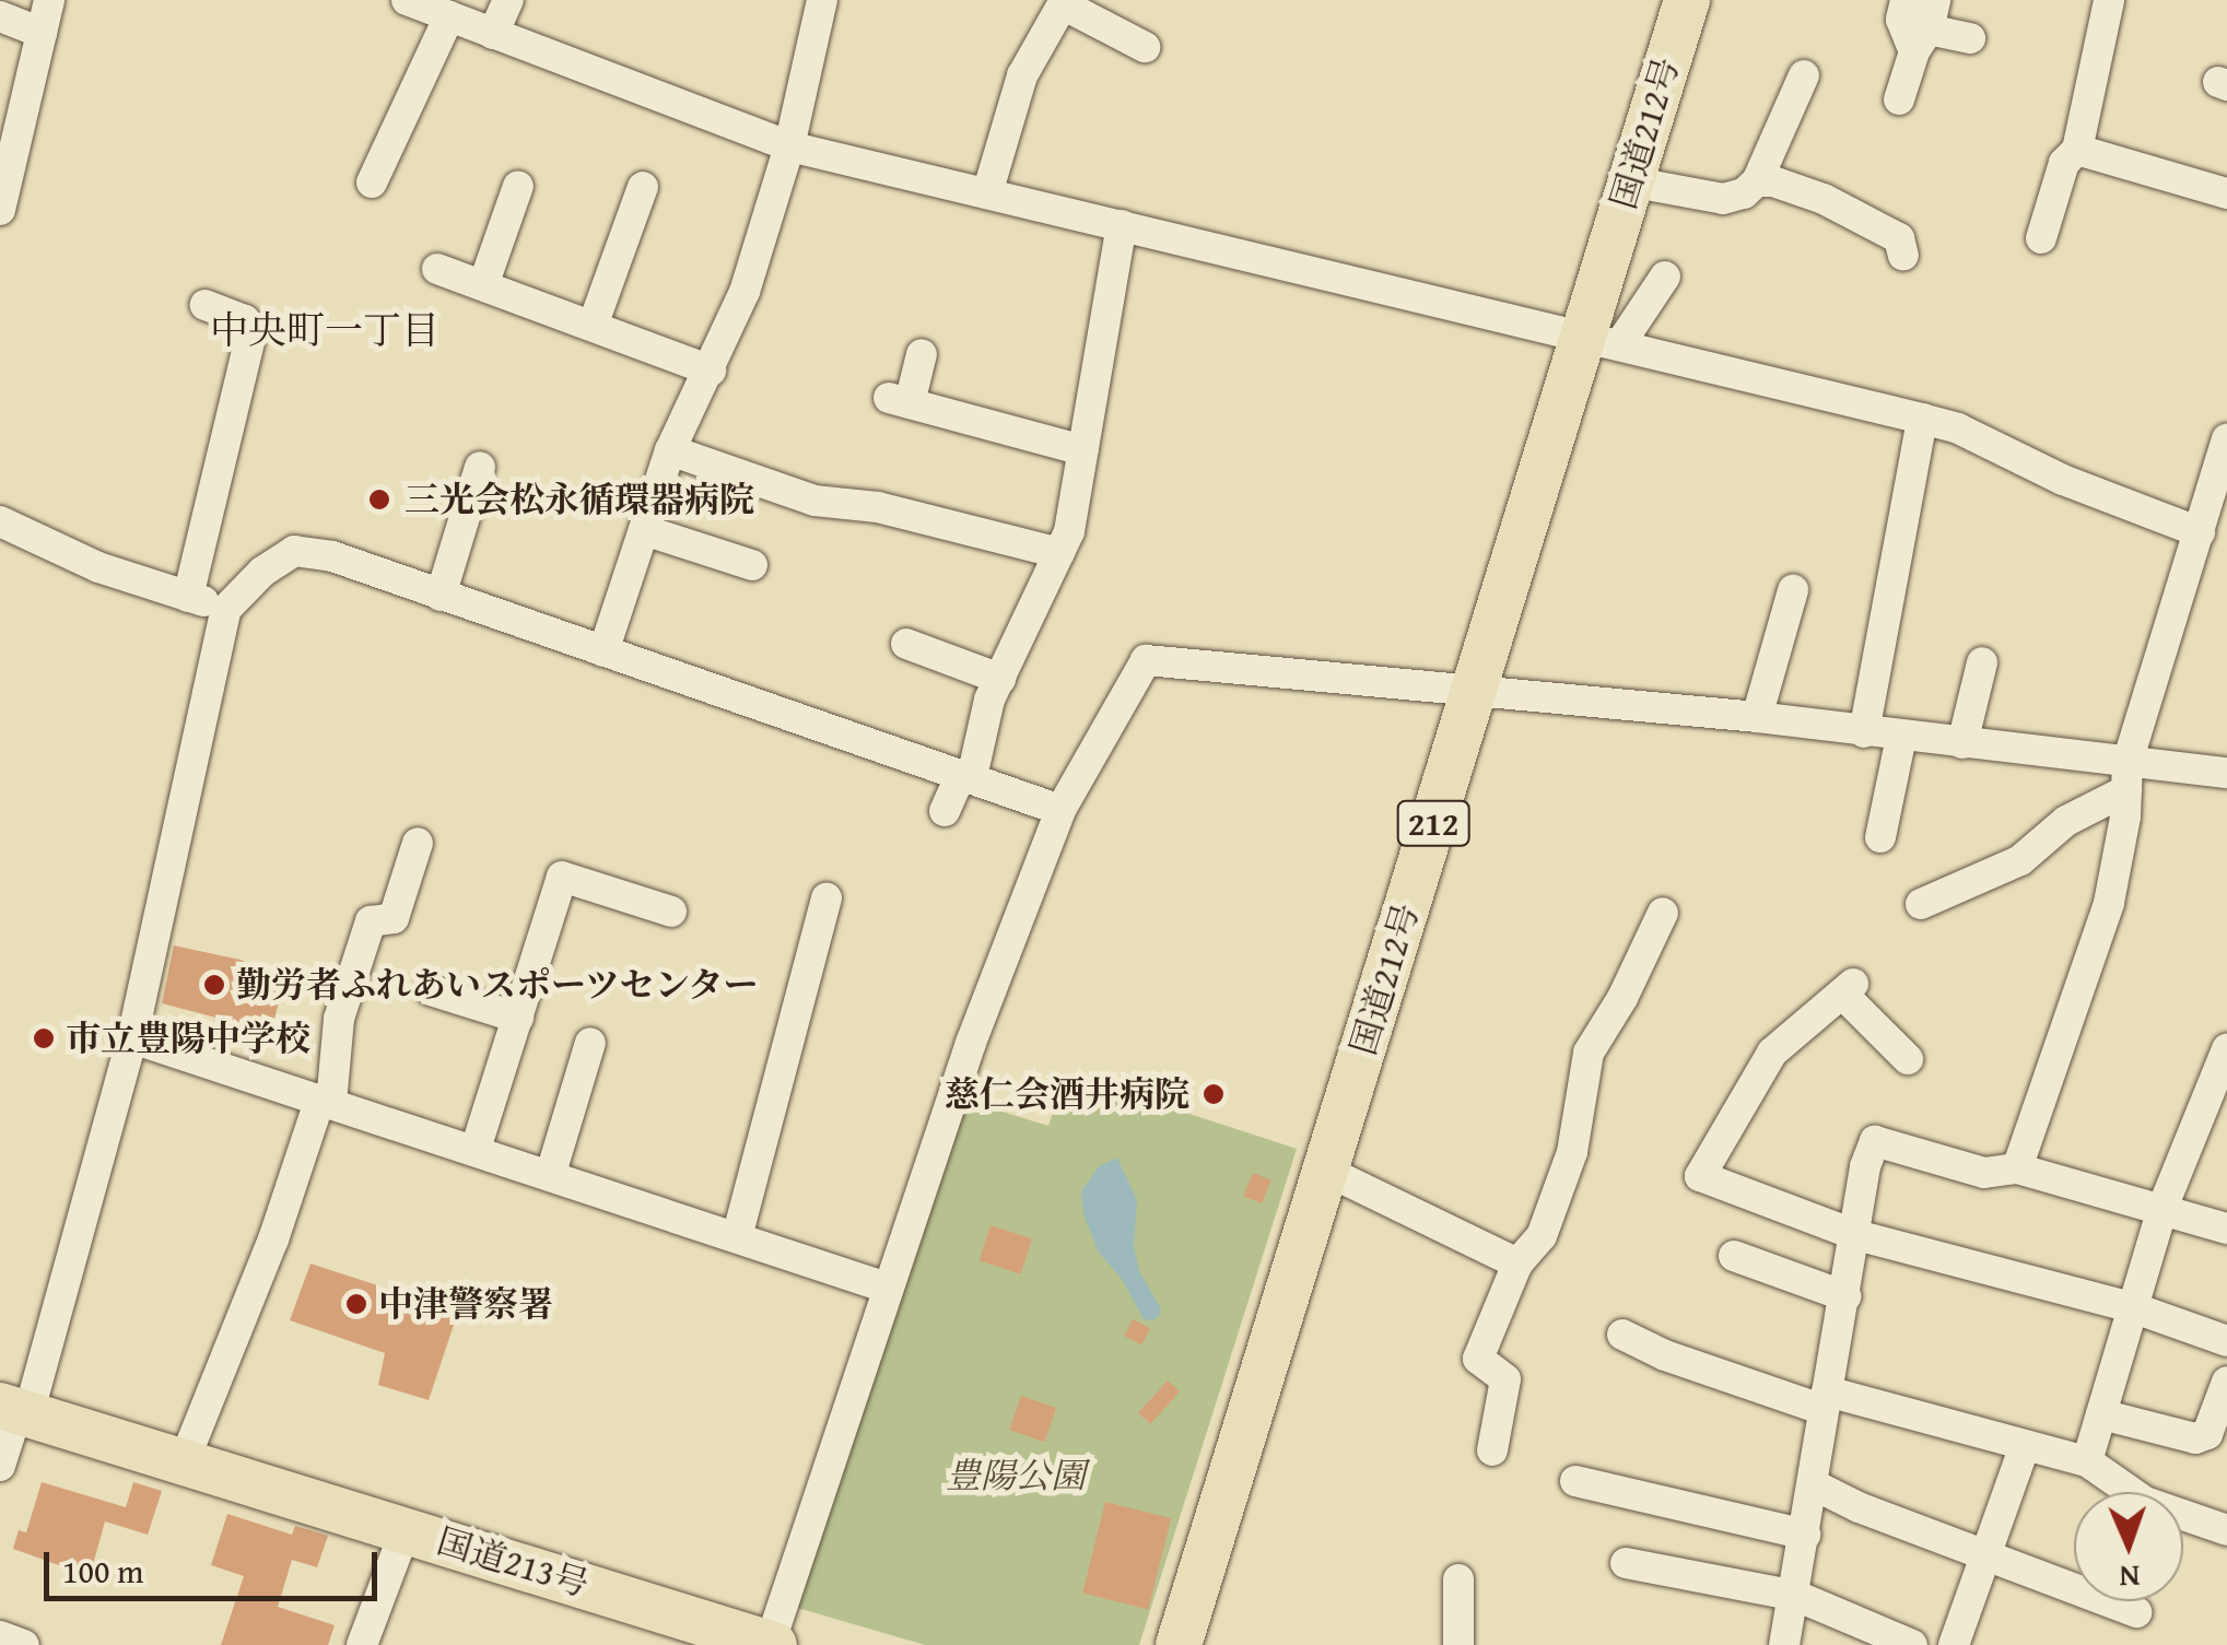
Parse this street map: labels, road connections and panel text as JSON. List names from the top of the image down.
{
  "streets": {
    "highway": ["国道212号", "212", "国道213号"]
  },
  "districts": ["中央町一丁目"],
  "parks": ["豊陽公園"],
  "places": [
    "三光会松永循環器病院",
    "勤労者ふれあいスポーツセンター",
    "市立豊陽中学校",
    "慈仁会酒井病院",
    "中津警察署"
  ],
  "scale_bar": "100 m",
  "north": "bottom"
}
